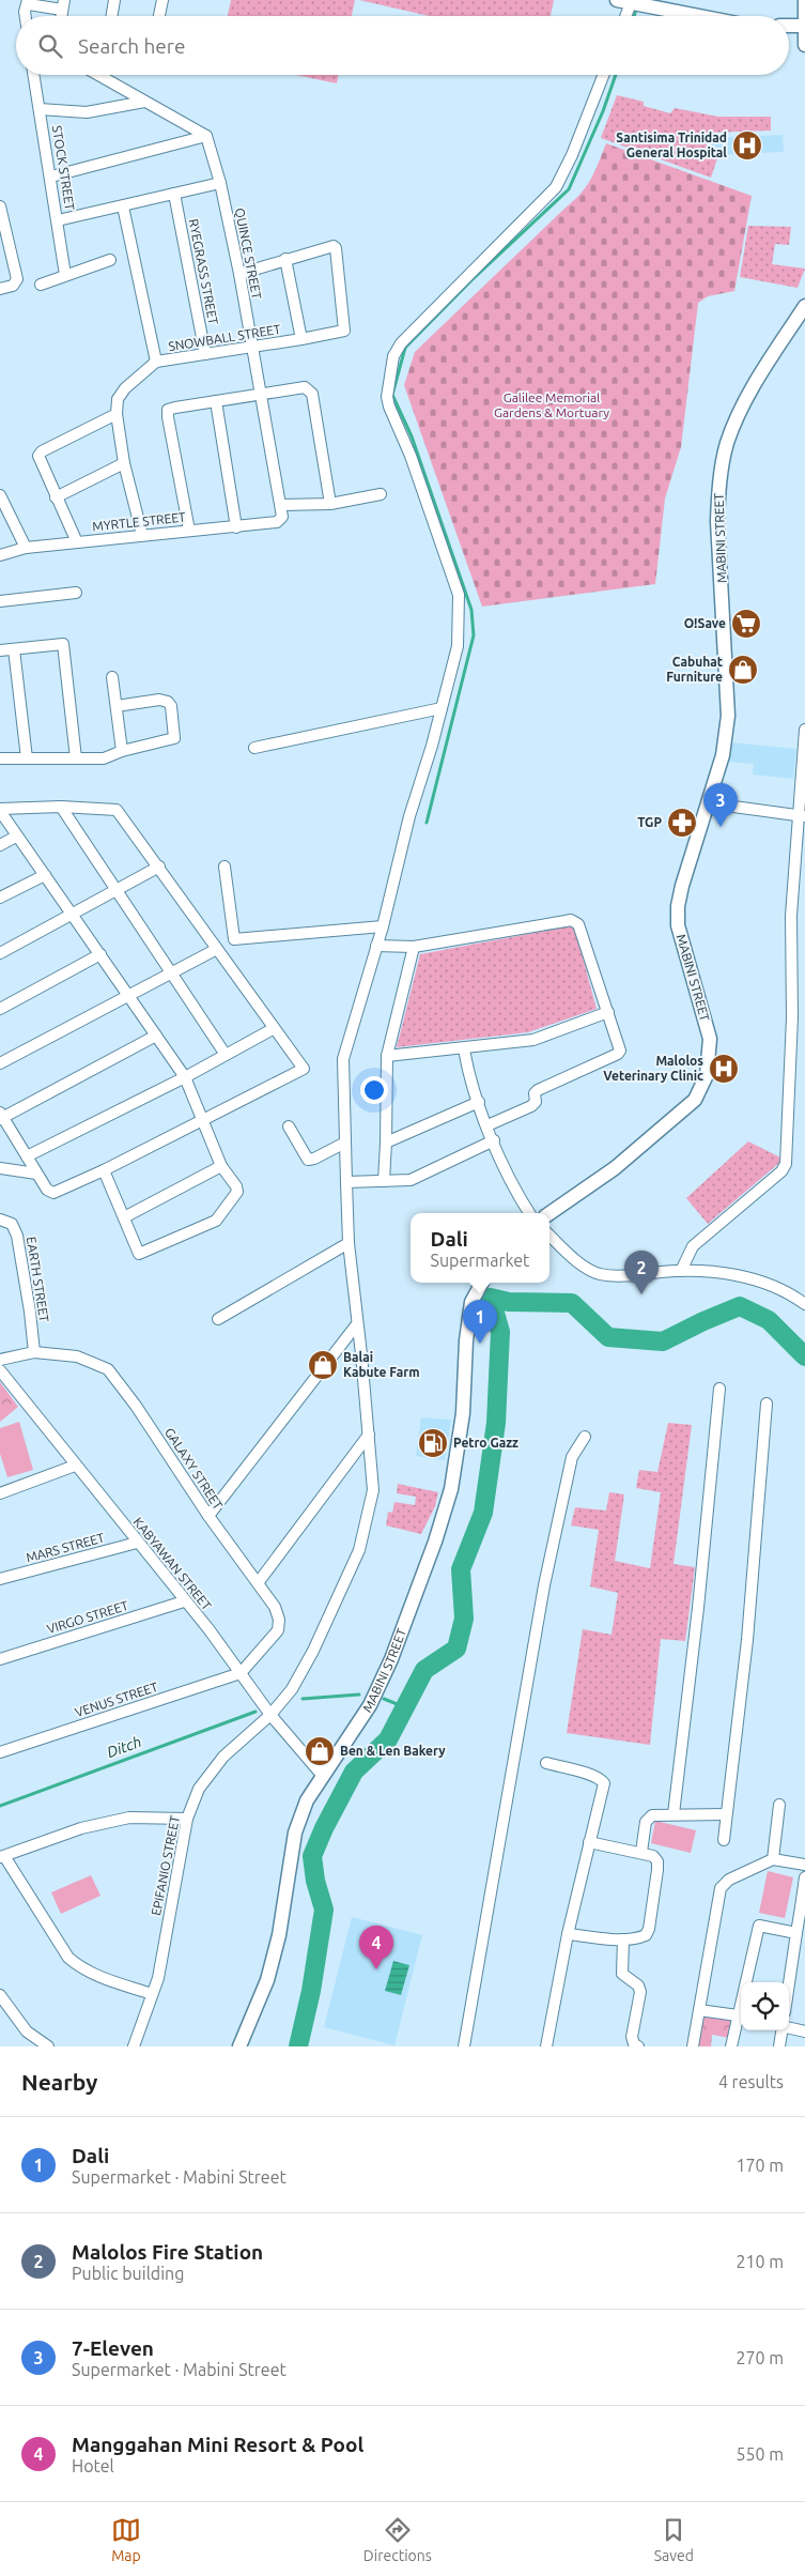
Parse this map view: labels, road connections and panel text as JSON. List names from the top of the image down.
{
  "streets": {
    "main road": ["MABINI STREET"],
    "street": [
      "STOCK STREET",
      "QUINCE STREET",
      "RYEGRASS STREET",
      "SNOWBALL STREET",
      "MYRTLE STREET",
      "EARTH STREET",
      "GALAXY STREET",
      "MARS STREET",
      "KABYAWAN STREET",
      "VIRGO STREET",
      "VENUS STREET",
      "EPIFANIO STREET"
    ]
  },
  "crossings": [
    ["QUINCE STREET", "SNOWBALL STREET"],
    ["QUINCE STREET", "MYRTLE STREET"],
    ["RYEGRASS STREET", "SNOWBALL STREET"],
    ["MABINI STREET", "KABYAWAN STREET"],
    ["EARTH STREET", "GALAXY STREET"],
    ["GALAXY STREET", "KABYAWAN STREET"],
    ["GALAXY STREET", "VENUS STREET"],
    ["MARS STREET", "KABYAWAN STREET"],
    ["KABYAWAN STREET", "VIRGO STREET"],
    ["KABYAWAN STREET", "VENUS STREET"],
    ["KABYAWAN STREET", "EPIFANIO STREET"]
  ],
  "water": ["Ditch"],
  "parks": ["Galilee Memorial Gardens & Mortuary"],
  "places": {
    "hospital": ["Santisima Trinidad General Hospital", "Malolos Veterinary Clinic"],
    "supermarket": ["O!Save"],
    "shop": ["Cabuhat Furniture", "Balai Kabute Farm", "Ben & Len Bakery"],
    "pharmacy": ["TGP"],
    "fuel station": ["Petro Gazz"]
  },
  "page": {
    "search": "Search here",
    "pins": [
      "3",
      "2",
      "1",
      "4"
    ],
    "popup": ["Dali", "Supermarket"],
    "heading": ["Nearby", "4 results"],
    "list": [
      {
        "mark": "1",
        "name": "Dali",
        "note": "Supermarket · Mabini Street",
        "value": "170 m"
      },
      {
        "mark": "2",
        "name": "Malolos Fire Station",
        "note": "Public building",
        "value": "210 m"
      },
      {
        "mark": "3",
        "name": "7-Eleven",
        "note": "Supermarket · Mabini Street",
        "value": "270 m"
      },
      {
        "mark": "4",
        "name": "Manggahan Mini Resort & Pool",
        "note": "Hotel",
        "value": "550 m"
      }
    ],
    "nav": ["Map", "Directions", "Saved"]
  }
}
